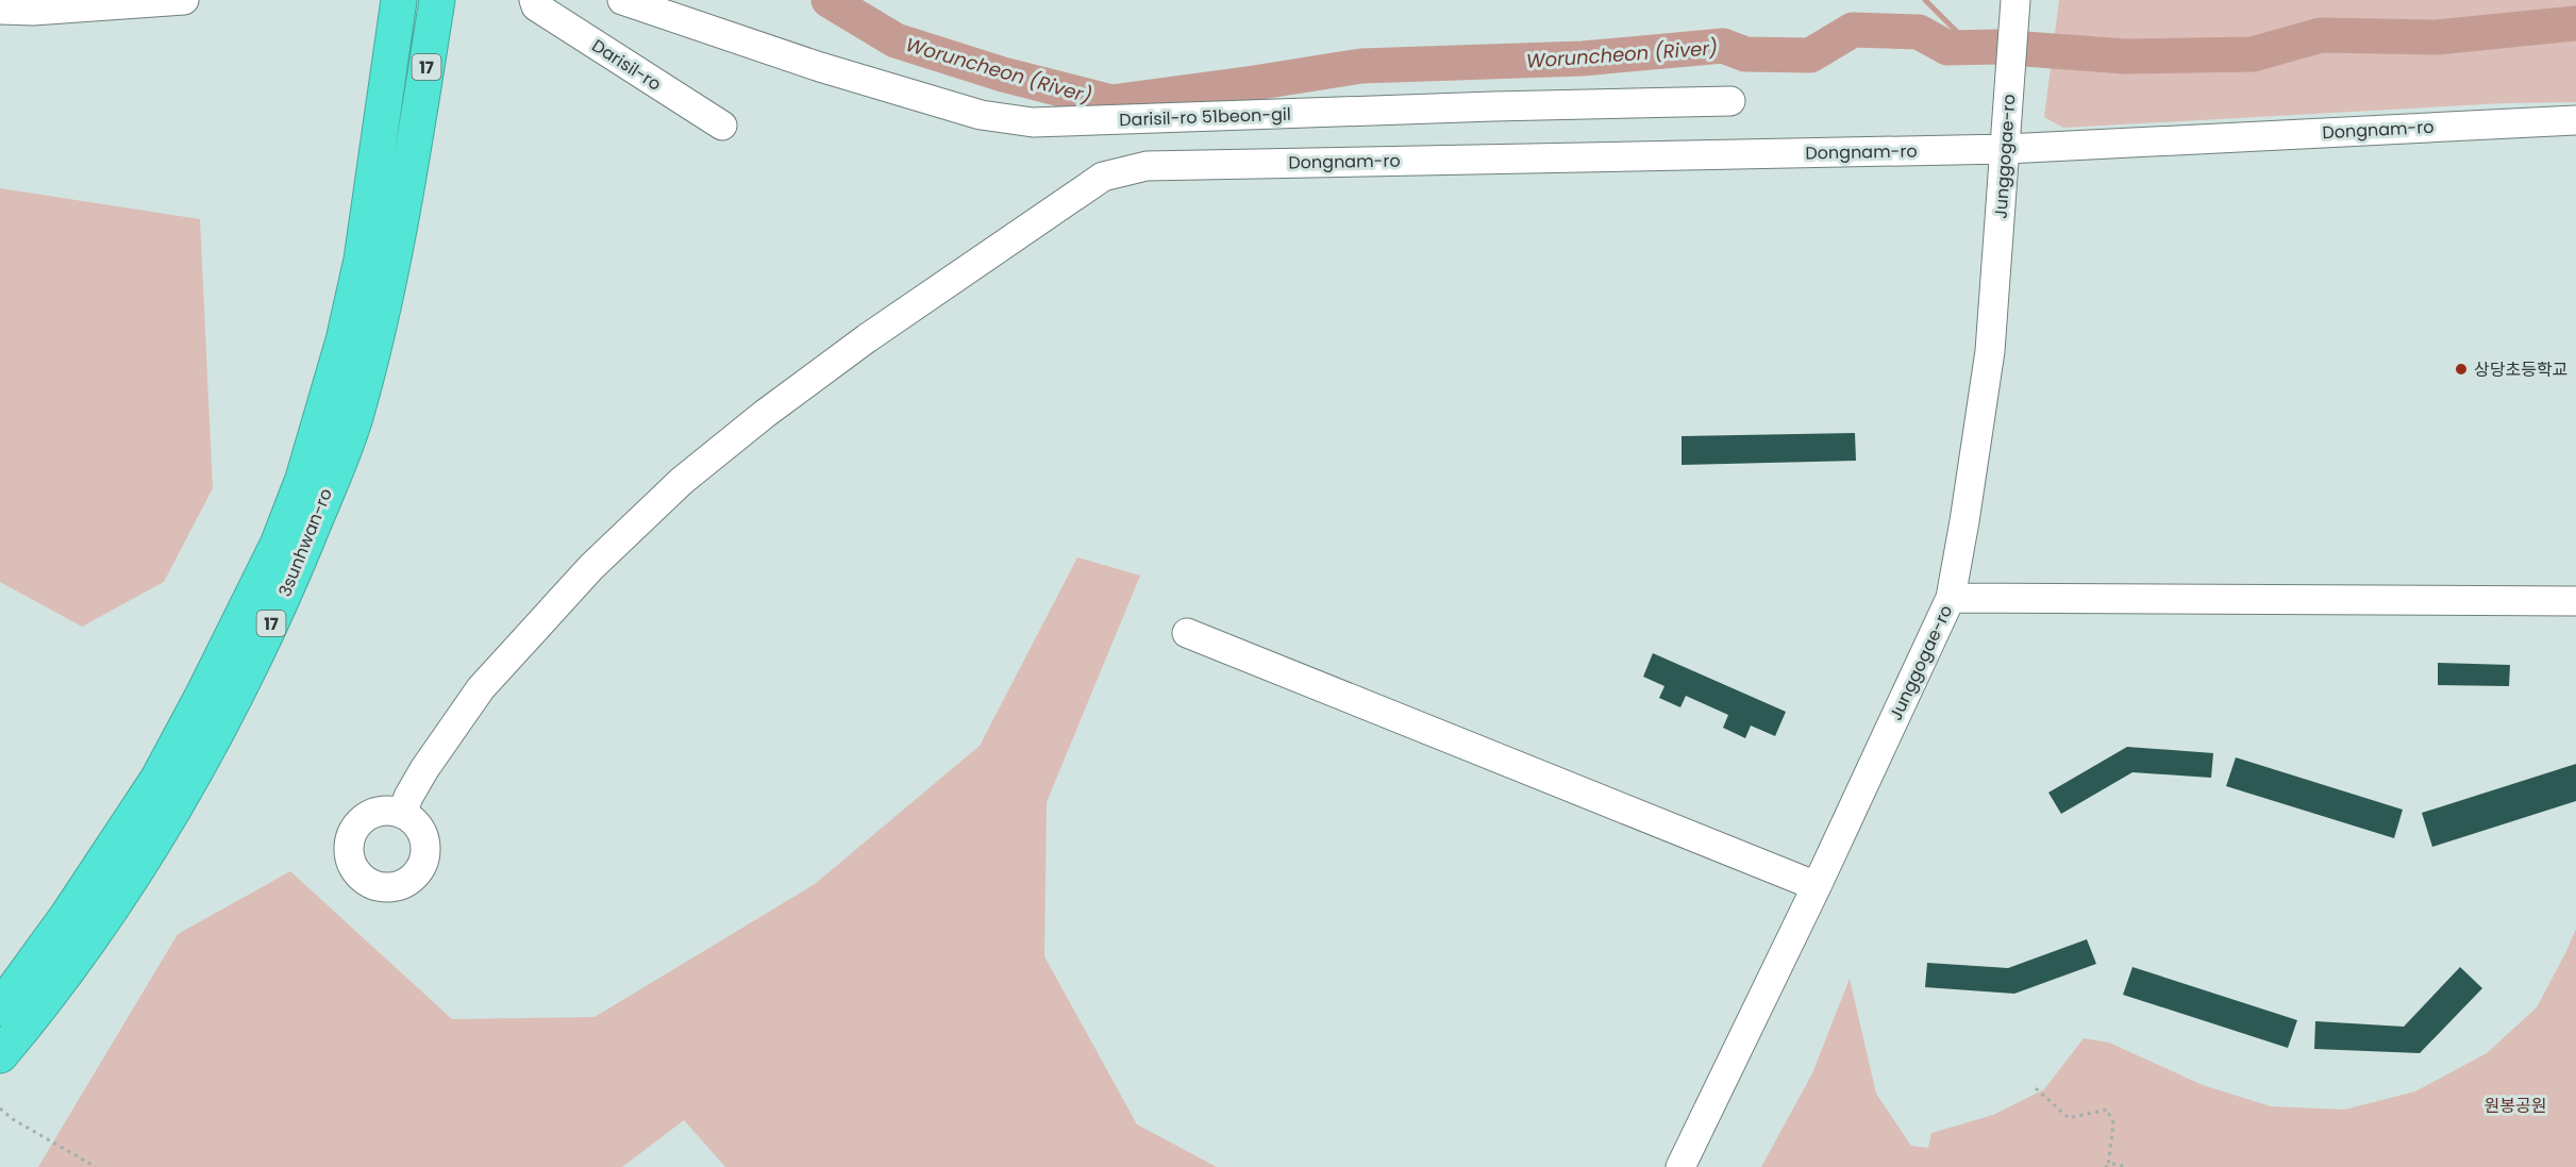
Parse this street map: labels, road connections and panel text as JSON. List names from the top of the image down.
{
  "streets": {
    "highway": ["17", "3sunhwan-ro"],
    "street": [
      "Darisil-ro",
      "Darisil-ro 51beon-gil",
      "Dongnam-ro",
      "Junggogae-ro"
    ]
  },
  "crossings": [
    ["Dongnam-ro", "Junggogae-ro"]
  ],
  "water": ["Woruncheon (River)"],
  "parks": ["원봉공원"],
  "places": ["상당초등학교"]
}
